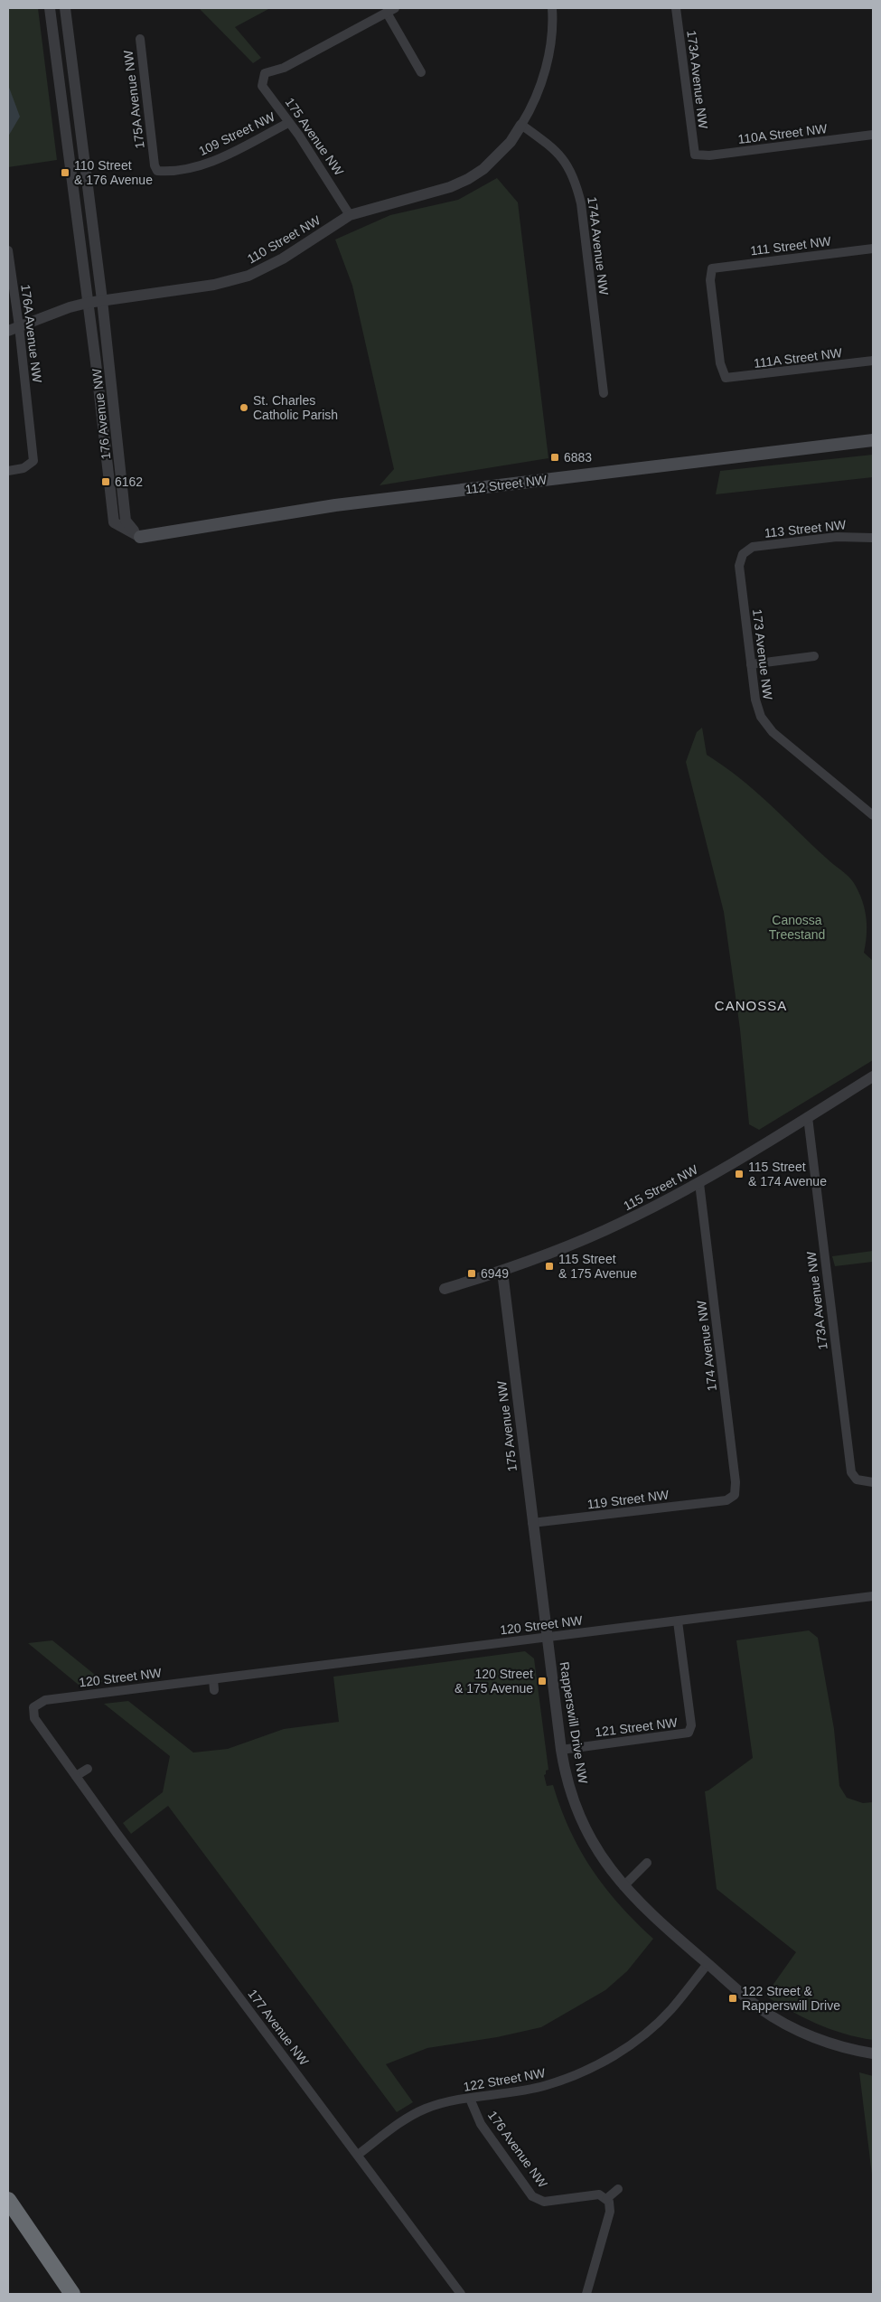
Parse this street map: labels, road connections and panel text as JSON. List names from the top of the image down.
{
  "streets": {
    "main road": ["112 Street NW"],
    "street": [
      "173A Avenue NW",
      "175A Avenue NW",
      "109 Street NW",
      "110A Street NW",
      "175 Avenue NW",
      "110 Street NW",
      "174A Avenue NW",
      "111 Street NW",
      "176A Avenue NW",
      "111A Street NW",
      "176 Avenue NW",
      "113 Street NW",
      "173 Avenue NW",
      "115 Street NW",
      "174 Avenue NW",
      "119 Street NW",
      "120 Street NW",
      "Rapperswill Drive NW",
      "121 Street NW",
      "177 Avenue NW",
      "122 Street NW"
    ]
  },
  "crossings": [
    ["173A Avenue NW", "110A Street NW"],
    ["173A Avenue NW", "115 Street NW"],
    ["175A Avenue NW", "109 Street NW"],
    ["109 Street NW", "175 Avenue NW"],
    ["175 Avenue NW", "110 Street NW"],
    ["175 Avenue NW", "115 Street NW"],
    ["175 Avenue NW", "119 Street NW"],
    ["175 Avenue NW", "Rapperswill Drive NW"],
    ["110 Street NW", "174A Avenue NW"],
    ["110 Street NW", "176A Avenue NW"],
    ["110 Street NW", "176 Avenue NW"],
    ["111 Street NW", "111A Street NW"],
    ["176 Avenue NW", "112 Street NW"],
    ["176 Avenue NW", "122 Street NW"],
    ["113 Street NW", "173 Avenue NW"],
    ["115 Street NW", "174 Avenue NW"],
    ["174 Avenue NW", "119 Street NW"],
    ["120 Street NW", "Rapperswill Drive NW"],
    ["120 Street NW", "121 Street NW"],
    ["120 Street NW", "177 Avenue NW"],
    ["Rapperswill Drive NW", "121 Street NW"],
    ["Rapperswill Drive NW", "122 Street NW"],
    ["177 Avenue NW", "122 Street NW"]
  ],
  "districts": ["CANOSSA"],
  "parks": ["Canossa Treestand"],
  "places": {
    "transit": [
      "110 Street & 176 Avenue",
      "6883",
      "6162",
      "115 Street & 174 Avenue",
      "115 Street & 175 Avenue",
      "6949",
      "120 Street & 175 Avenue",
      "122 Street & Rapperswill Drive"
    ],
    "other": ["St. Charles Catholic Parish"]
  }
}
